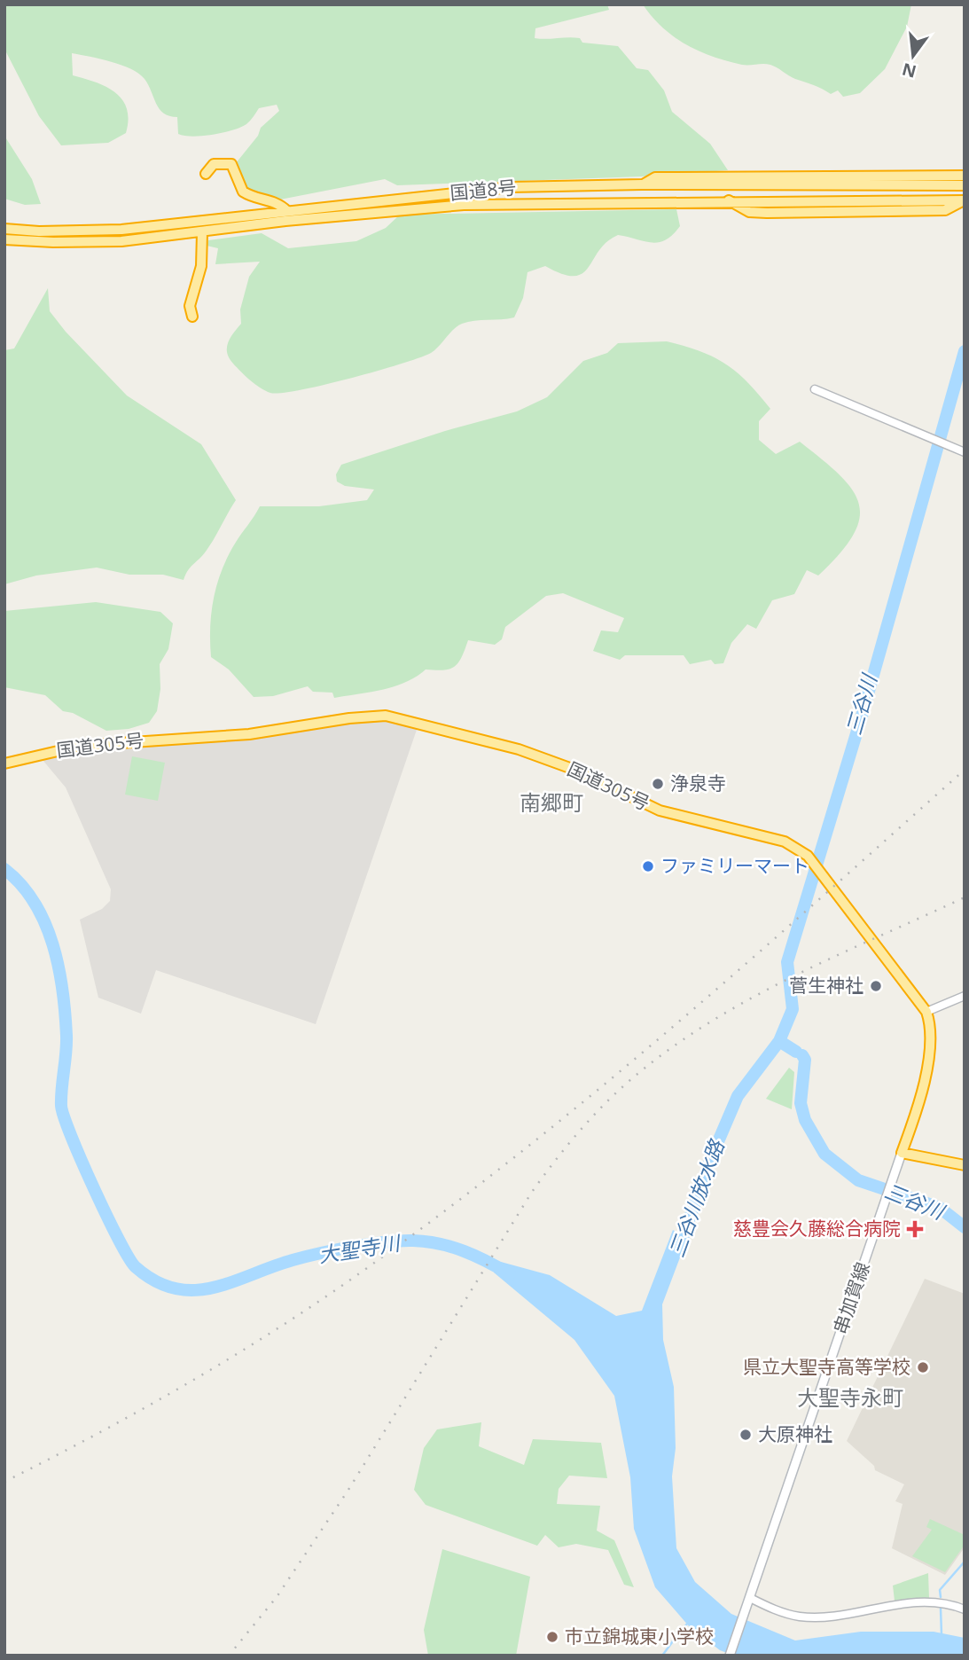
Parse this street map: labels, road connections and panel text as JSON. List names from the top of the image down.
{
  "streets": {
    "highway": ["国道8号", "国道305号"],
    "main road": ["串加賀線"]
  },
  "crossings": [
    ["国道305号", "串加賀線"]
  ],
  "districts": ["南郷町", "大聖寺永町"],
  "water": ["三谷川", "三谷川放水路", "大聖寺川"],
  "places": {
    "other": [
      "浄泉寺",
      "ファミリーマート",
      "菅生神社",
      "県立大聖寺高等学校",
      "大原神社",
      "市立錦城東小学校"
    ],
    "health": ["慈豊会久藤総合病院"]
  },
  "north": "bottom"
}
